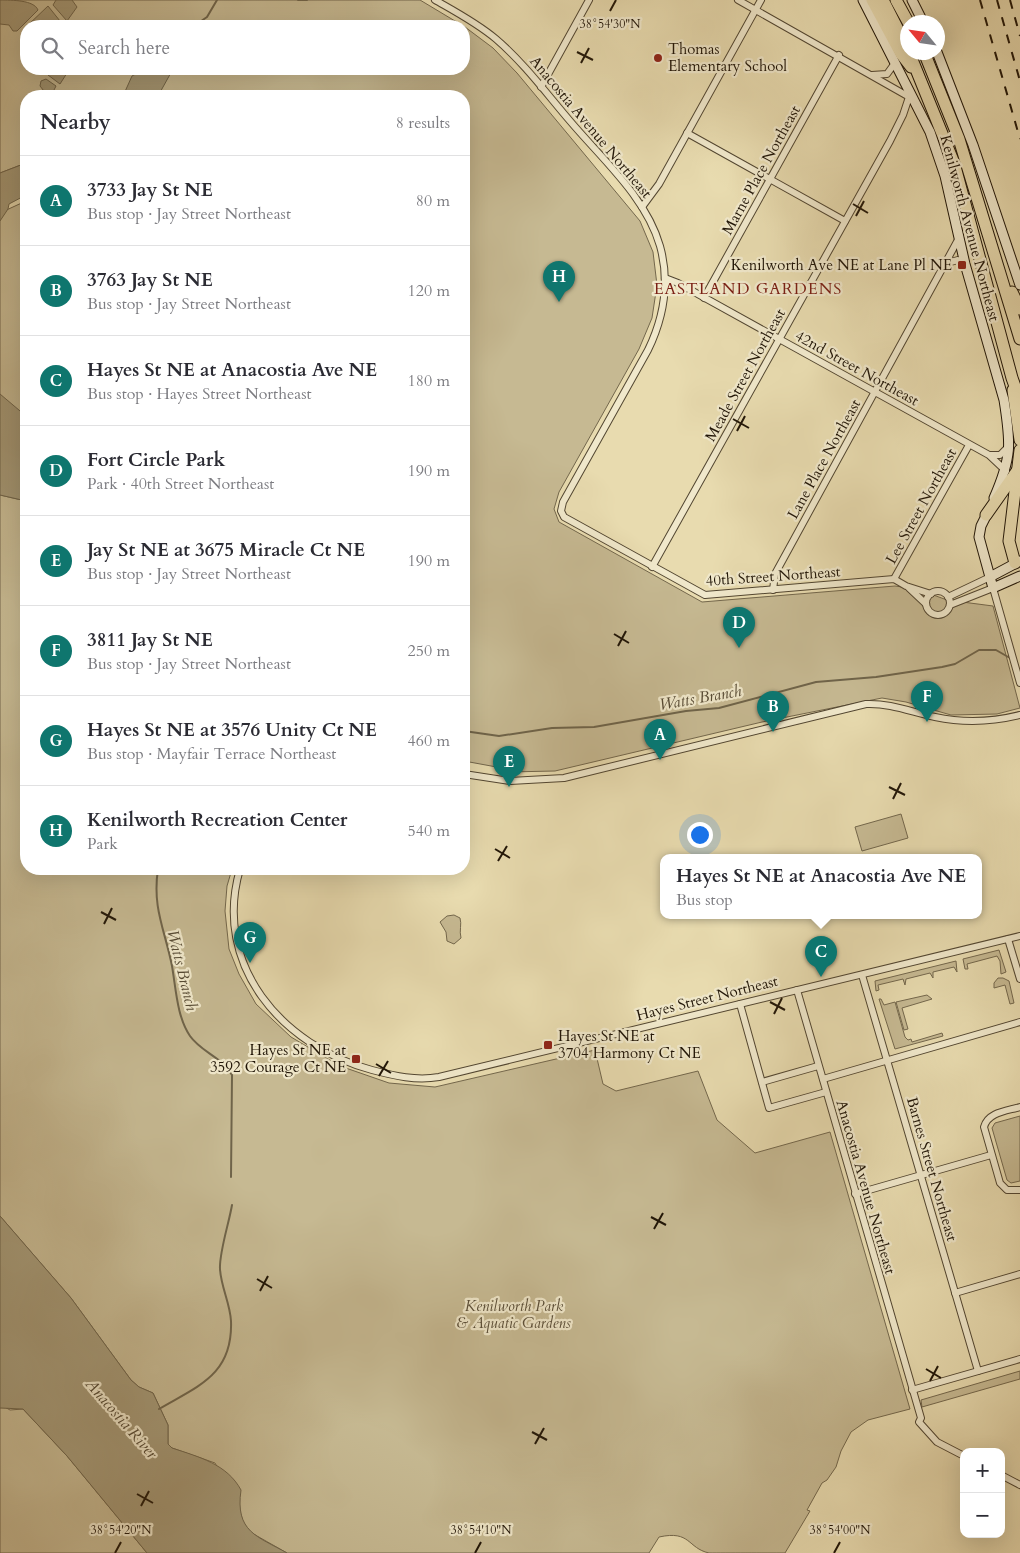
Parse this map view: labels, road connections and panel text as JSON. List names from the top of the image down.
{
  "streets": {
    "main road": ["Kenilworth Avenue Northeast"],
    "street": [
      "Anacostia Avenue Northeast",
      "Marne Place Northeast",
      "42nd Street Northeast",
      "Meade Street Northeast",
      "Lane Place Northeast",
      "Lee Street Northeast",
      "40th Street Northeast",
      "Hayes Street Northeast",
      "Barnes Street Northeast"
    ]
  },
  "crossings": [
    ["Anacostia Avenue Northeast", "42nd Street Northeast"],
    ["Anacostia Avenue Northeast", "40th Street Northeast"],
    ["Anacostia Avenue Northeast", "Hayes Street Northeast"],
    ["Marne Place Northeast", "42nd Street Northeast"],
    ["Kenilworth Avenue Northeast", "42nd Street Northeast"],
    ["Kenilworth Avenue Northeast", "Meade Street Northeast"],
    ["Kenilworth Avenue Northeast", "Lane Place Northeast"],
    ["42nd Street Northeast", "Meade Street Northeast"],
    ["42nd Street Northeast", "Lane Place Northeast"],
    ["42nd Street Northeast", "Lee Street Northeast"],
    ["Meade Street Northeast", "40th Street Northeast"],
    ["Lane Place Northeast", "40th Street Northeast"],
    ["Lee Street Northeast", "40th Street Northeast"],
    ["Hayes Street Northeast", "Barnes Street Northeast"]
  ],
  "districts": ["EASTLAND GARDENS"],
  "water": ["Watts Branch", "Anacostia River"],
  "parks": ["Kenilworth Park & Aquatic Gardens"],
  "places": {
    "other": ["Thomas Elementary School"],
    "transit": ["Kenilworth Ave NE at Lane Pl NE", "Hayes St NE at 3704 Harmony Ct NE", "Hayes St NE at 3592 Courage Ct NE"]
  },
  "north": "top left",
  "page": {
    "search": "Search here",
    "heading": ["Nearby", "8 results"],
    "list": [
      {
        "mark": "A",
        "name": "3733 Jay St NE",
        "note": "Bus stop · Jay Street Northeast",
        "value": "80 m"
      },
      {
        "mark": "B",
        "name": "3763 Jay St NE",
        "note": "Bus stop · Jay Street Northeast",
        "value": "120 m"
      },
      {
        "mark": "C",
        "name": "Hayes St NE at Anacostia Ave NE",
        "note": "Bus stop · Hayes Street Northeast",
        "value": "180 m"
      },
      {
        "mark": "D",
        "name": "Fort Circle Park",
        "note": "Park · 40th Street Northeast",
        "value": "190 m"
      },
      {
        "mark": "E",
        "name": "Jay St NE at 3675 Miracle Ct NE",
        "note": "Bus stop · Jay Street Northeast",
        "value": "190 m"
      },
      {
        "mark": "F",
        "name": "3811 Jay St NE",
        "note": "Bus stop · Jay Street Northeast",
        "value": "250 m"
      },
      {
        "mark": "G",
        "name": "Hayes St NE at 3576 Unity Ct NE",
        "note": "Bus stop · Mayfair Terrace Northeast",
        "value": "460 m"
      },
      {
        "mark": "H",
        "name": "Kenilworth Recreation Center",
        "note": "Park",
        "value": "540 m"
      }
    ],
    "pins": [
      "H",
      "D",
      "F",
      "B",
      "A",
      "E",
      "G",
      "C"
    ],
    "popup": ["Hayes St NE at Anacostia Ave NE", "Bus stop"],
    "map_buttons": ["+", "−"]
  },
  "coordinates": [
    "38°54'30\"N",
    "38°54'20\"N",
    "38°54'10\"N",
    "38°54'00\"N"
  ]
}
